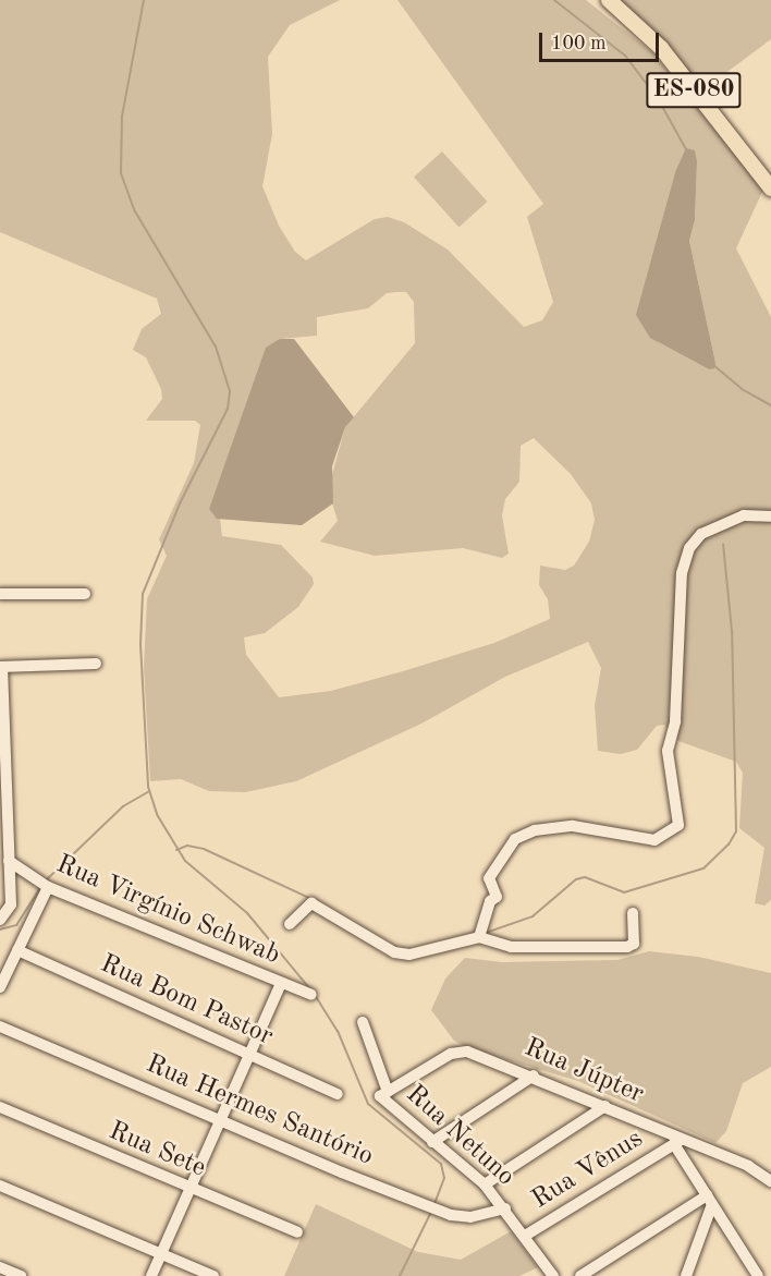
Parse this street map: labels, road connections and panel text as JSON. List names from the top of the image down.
{
  "streets": {
    "main road": ["ES-080"],
    "street": [
      "Rua Virgínio Schwab",
      "Rua Bom Pastor",
      "Rua Júpter",
      "Rua Hermes Santório",
      "Rua Netuno",
      "Rua Sete",
      "Rua Vênus"
    ]
  },
  "crossings": [
    ["Rua Júpter", "Rua Netuno"],
    ["Rua Júpter", "Rua Vênus"],
    ["Rua Hermes Santório", "Rua Netuno"],
    ["Rua Netuno", "Rua Vênus"]
  ],
  "scale_bar": "100 m"
}
